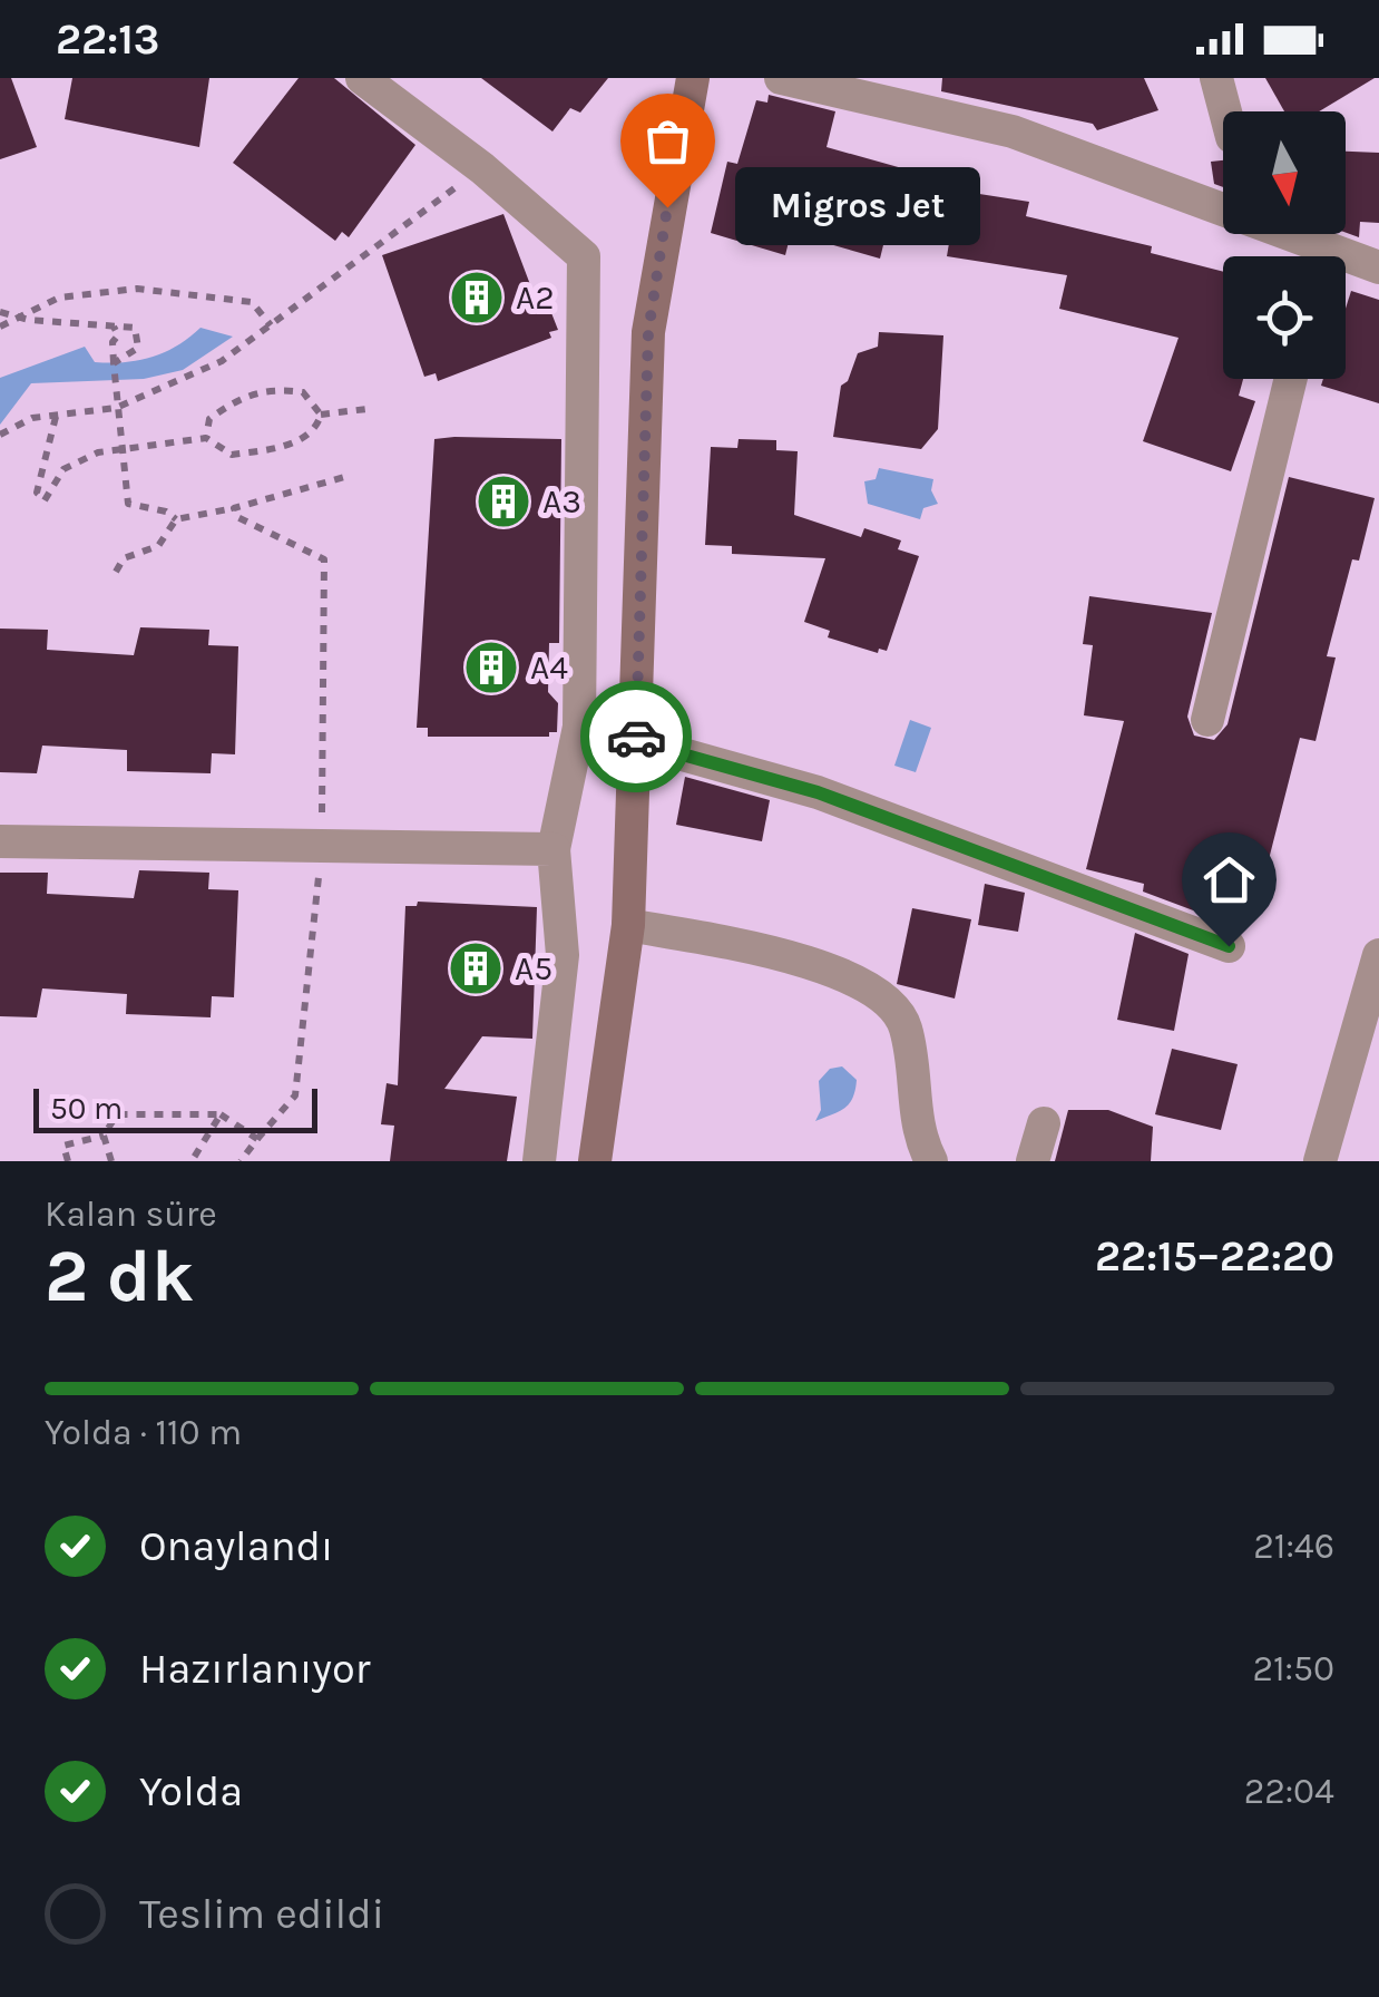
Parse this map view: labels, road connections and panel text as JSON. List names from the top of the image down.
{
  "places": {
    "other": ["Migros Jet"],
    "building": [
      "A2",
      "A3",
      "A4",
      "A5"
    ]
  },
  "scale_bar": "50 m",
  "north": "bottom",
  "page": {
    "status": "22:13",
    "bubble": "Migros Jet",
    "scale": "50 m",
    "heading": ["2 dk", "Kalan süre", "22:15–22:20"],
    "bar": "Yolda · 110 m",
    "list": [
      ["Onaylandı", "21:46"],
      ["Hazırlanıyor", "21:50"],
      ["Yolda", "22:04"],
      "Teslim edildi"
    ]
  }
}
